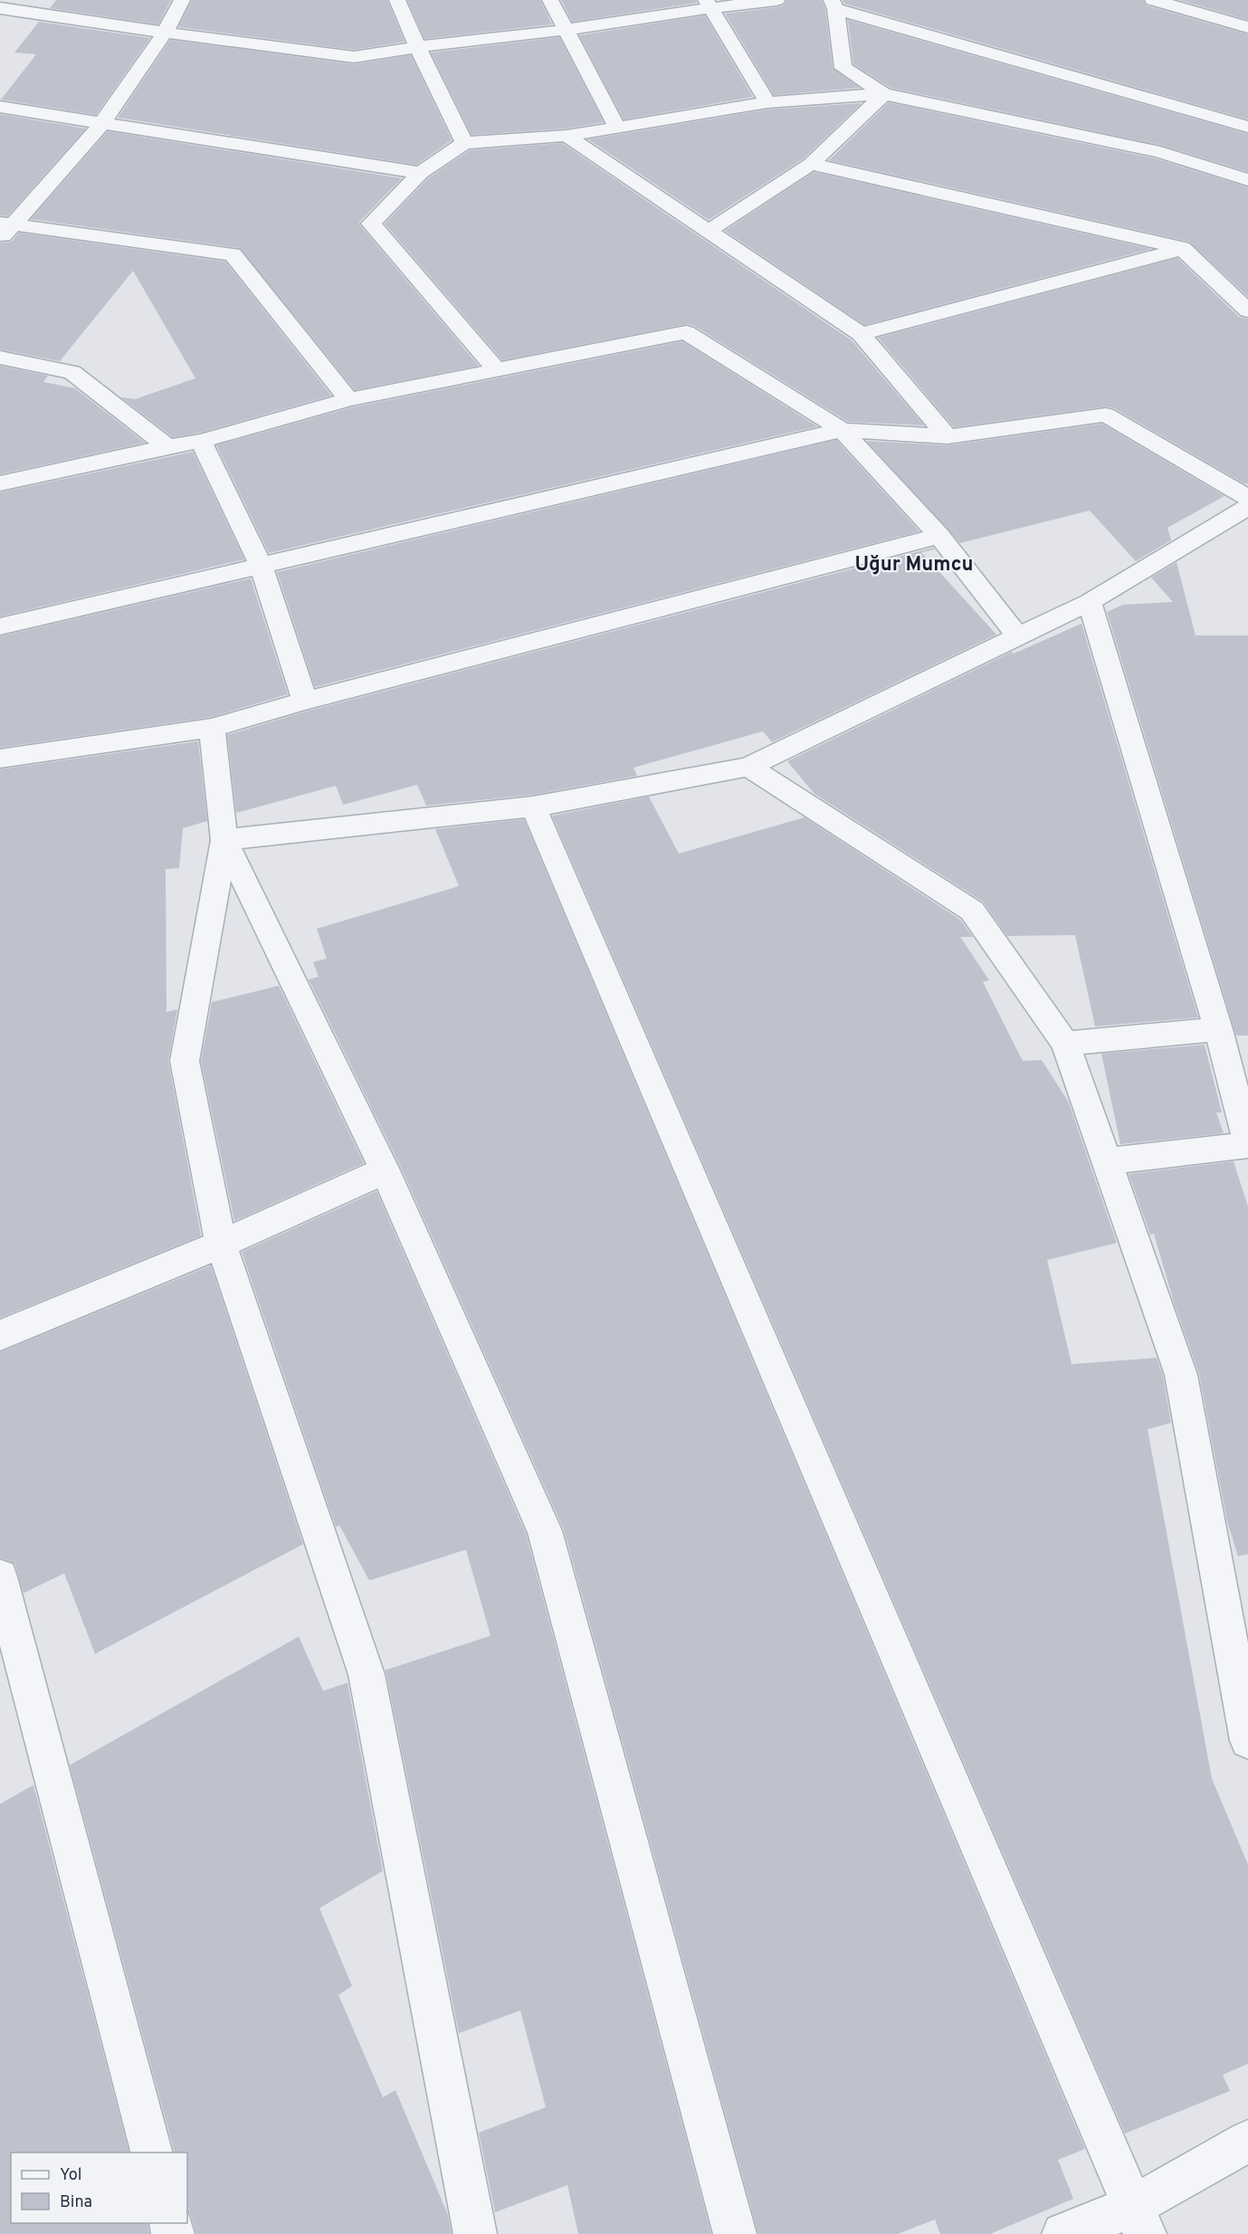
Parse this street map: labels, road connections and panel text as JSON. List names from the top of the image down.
{
  "districts": ["Uğur Mumcu"],
  "legend": ["Yol", "Bina"]
}
